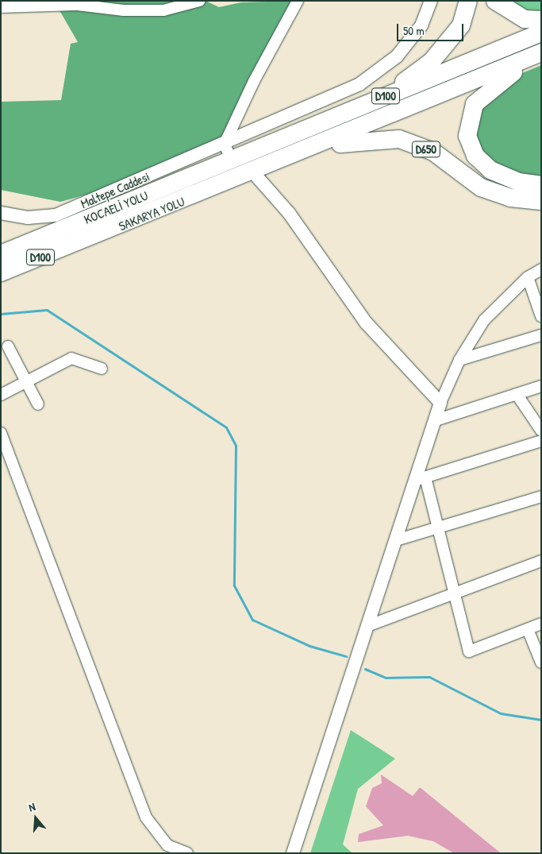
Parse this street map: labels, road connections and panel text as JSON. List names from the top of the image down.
{
  "streets": {
    "highway": [
      "D100",
      "D650",
      "KOCAELİ YOLU",
      "SAKARYA YOLU"
    ],
    "street": ["Maltepe Caddesi"]
  },
  "crossings": [
    ["D100", "D650"],
    ["D100", "Maltepe Caddesi"],
    ["D100", "KOCAELİ YOLU"],
    ["D100", "SAKARYA YOLU"],
    ["D650", "SAKARYA YOLU"],
    ["Maltepe Caddesi", "KOCAELİ YOLU"]
  ],
  "scale_bar": "50 m",
  "north": "top"
}
